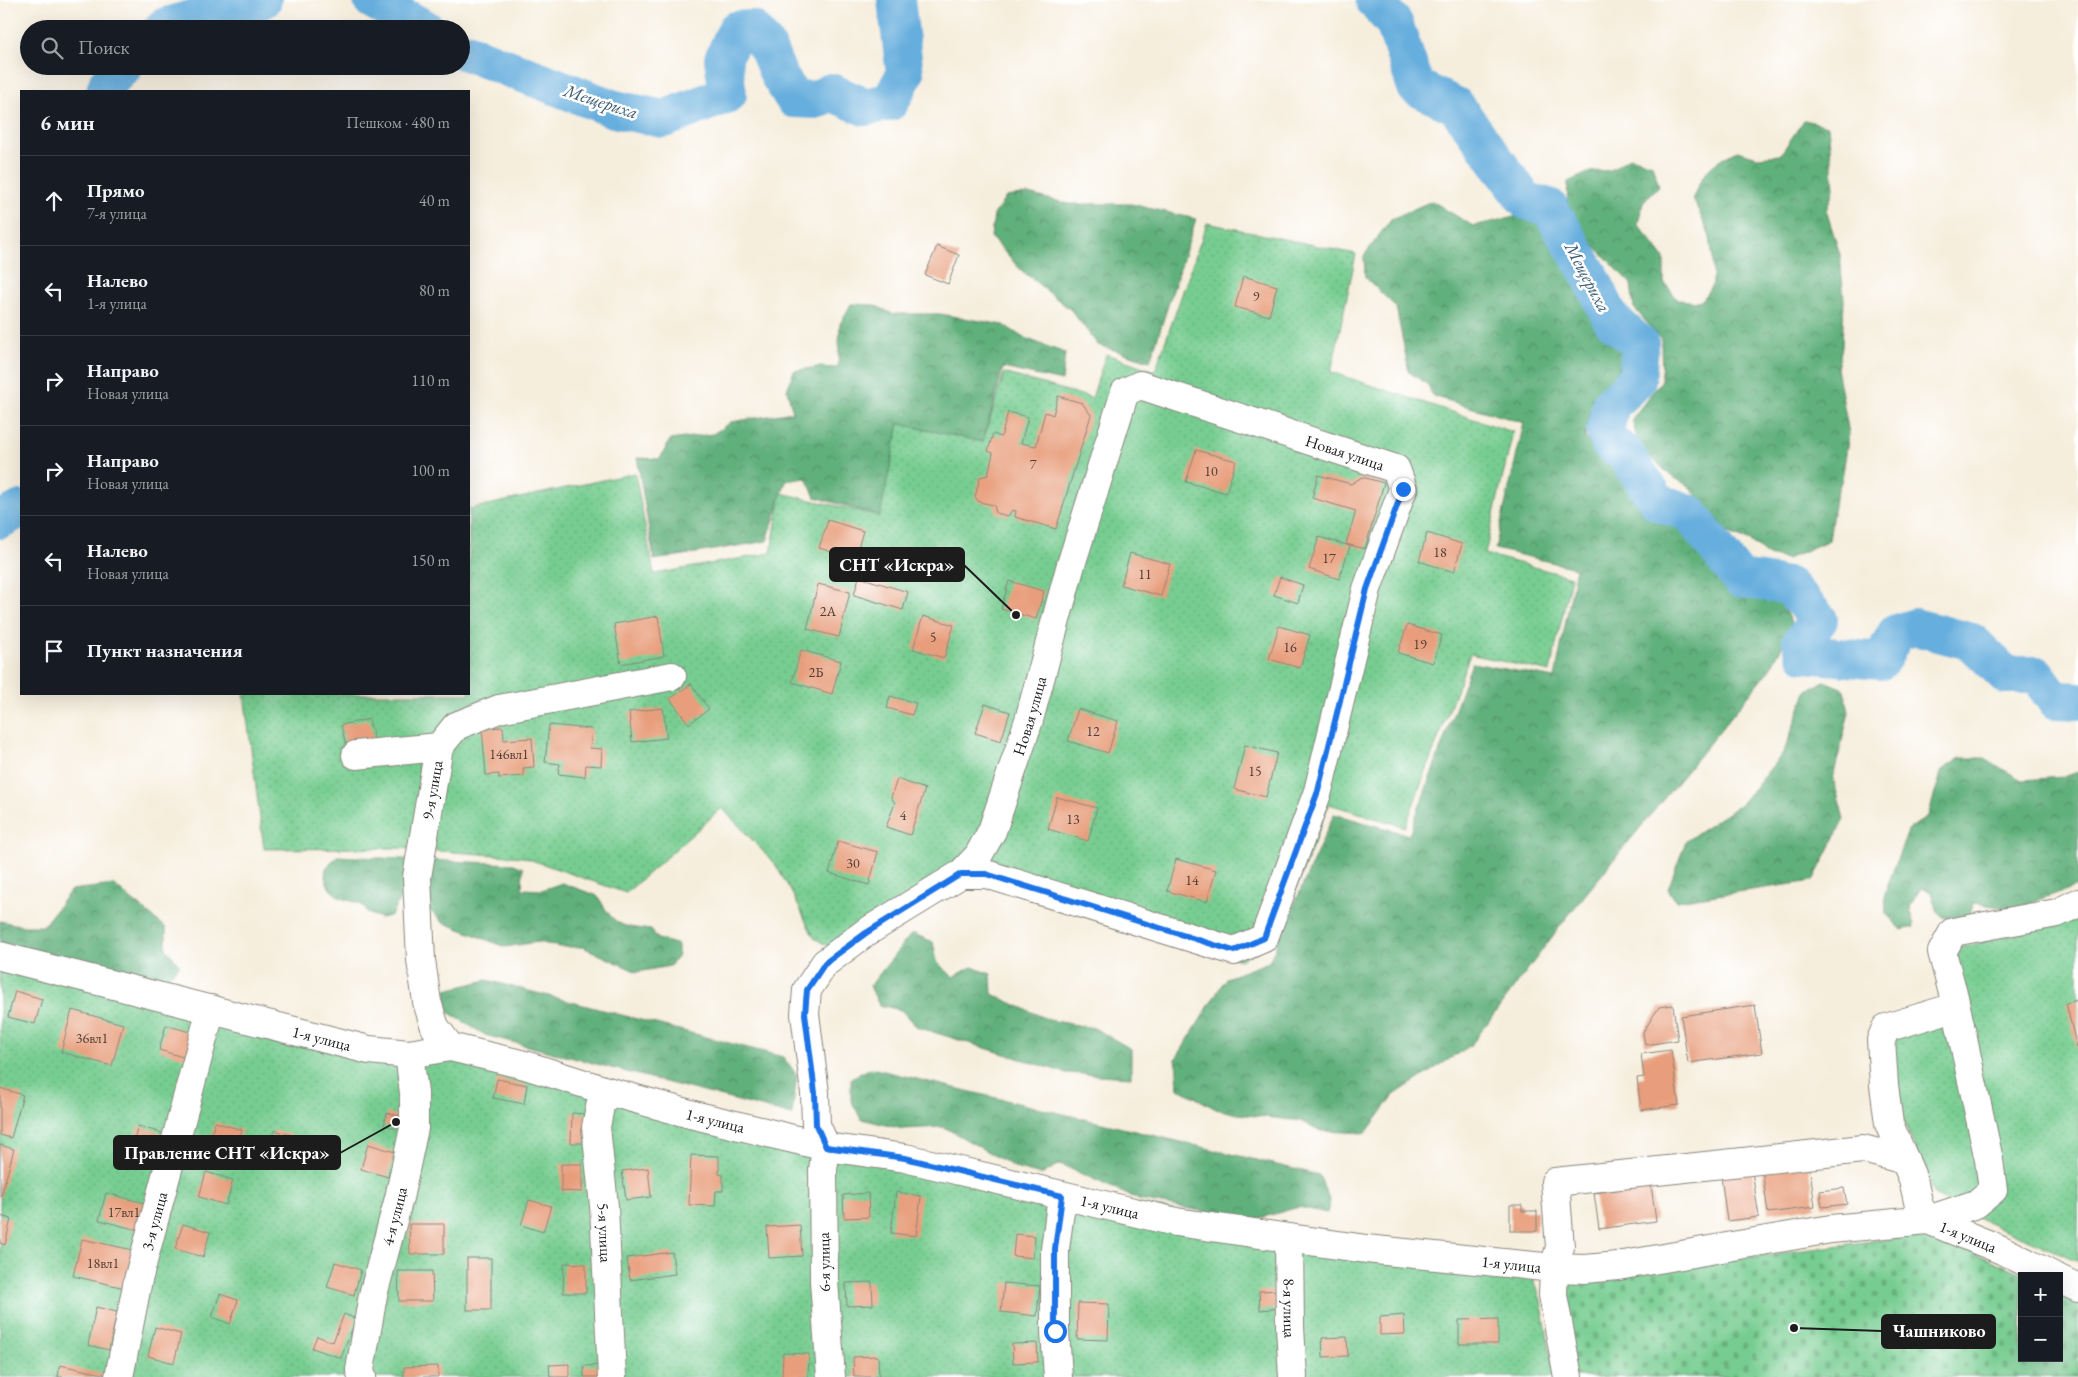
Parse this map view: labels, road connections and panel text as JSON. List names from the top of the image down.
{
  "streets": {
    "street": [
      "Новая улица",
      "9-я улица",
      "1-я улица",
      "4-я улица",
      "3-я улица",
      "5-я улица",
      "6-я улица",
      "8-я улица"
    ]
  },
  "crossings": [
    ["Новая улица", "1-я улица"],
    ["Новая улица", "6-я улица"],
    ["9-я улица", "1-я улица"],
    ["1-я улица", "4-я улица"],
    ["1-я улица", "3-я улица"],
    ["1-я улица", "5-я улица"],
    ["1-я улица", "6-я улица"],
    ["1-я улица", "8-я улица"]
  ],
  "water": ["Мещериха"],
  "places": ["СНТ «Искра»", "Правление СНТ «Искра»", "Чашниково"],
  "house_numbers": [
    "9",
    "7",
    "10",
    "18",
    "17",
    "11",
    "2А",
    "5",
    "19",
    "16",
    "2Б",
    "12",
    "146вл1",
    "15",
    "4",
    "13",
    "30",
    "14",
    "36вл1",
    "17вл1",
    "18вл1"
  ],
  "page": {
    "search": "Поиск",
    "heading": ["6 мин", "Пешком · 480 m"],
    "list": [
      ["Прямо", "7-я улица", "40 m"],
      ["Налево", "1-я улица", "80 m"],
      ["Направо", "Новая улица", "110 m"],
      ["Направо", "Новая улица", "100 m"],
      ["Налево", "Новая улица", "150 m"],
      "Пункт назначения"
    ],
    "map_buttons": ["+", "−"]
  }
}
